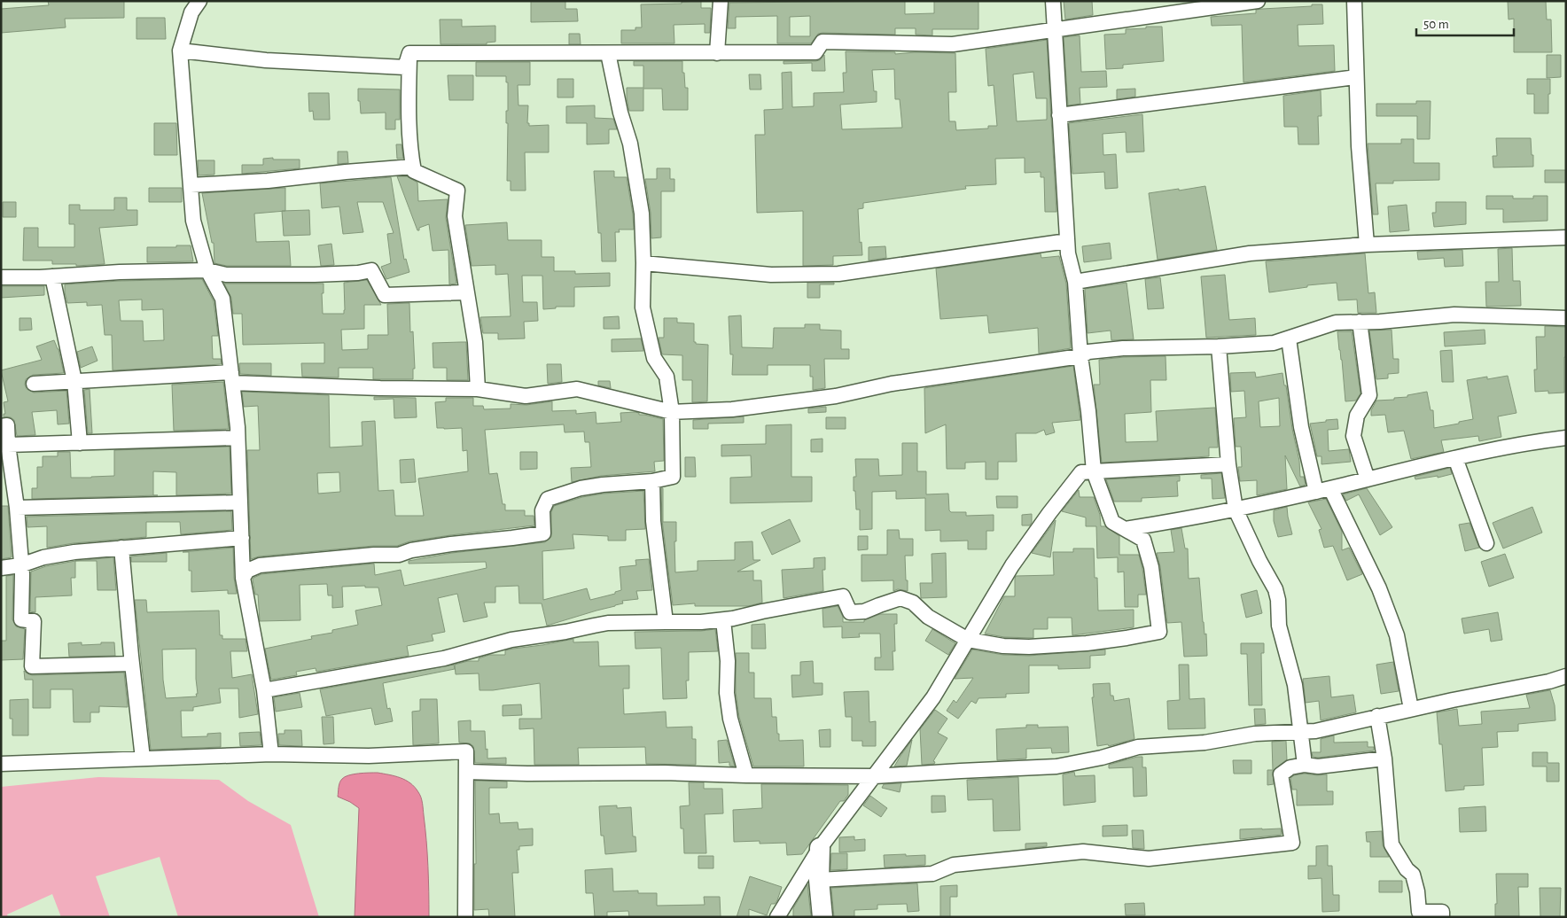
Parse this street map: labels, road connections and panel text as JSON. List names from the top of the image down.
{
  "scale_bar": "50 m"
}
